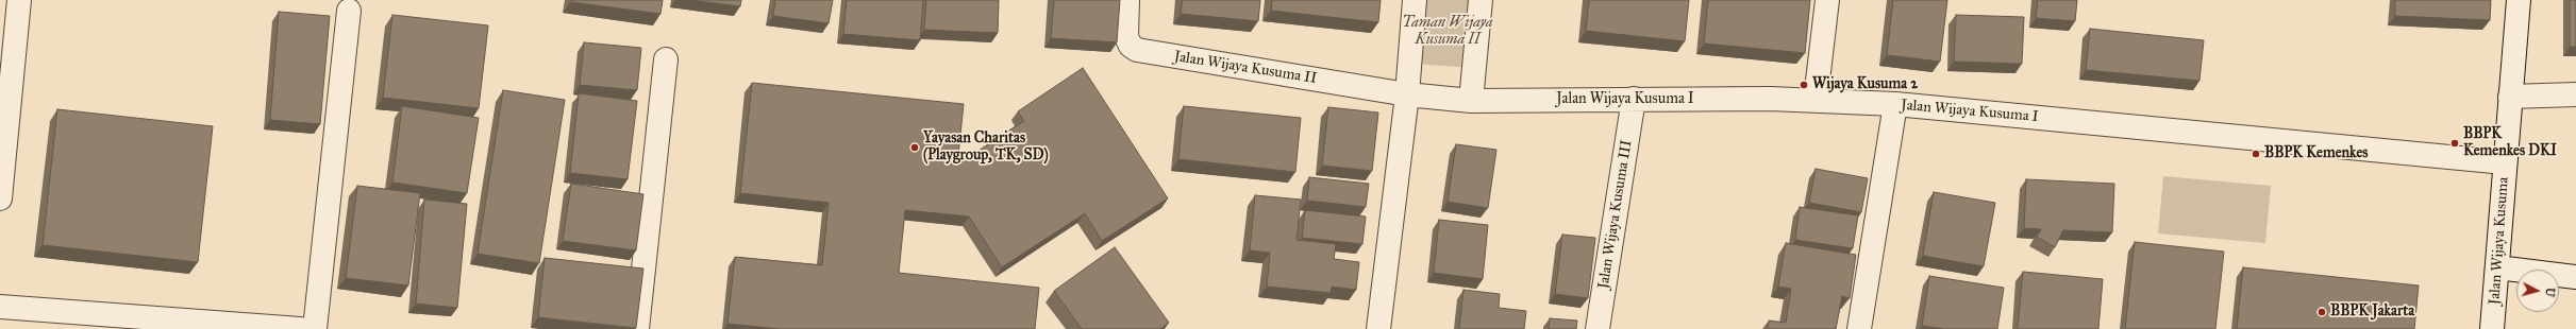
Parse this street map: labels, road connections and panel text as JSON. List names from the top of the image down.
{
  "streets": {
    "street": [
      "Jalan Wijaya Kusuma II",
      "Jalan Wijaya Kusuma I",
      "Jalan Wijaya Kusuma III",
      "Jalan Wijaya Kusuma"
    ]
  },
  "crossings": [
    ["Jalan Wijaya Kusuma II", "Jalan Wijaya Kusuma I"],
    ["Jalan Wijaya Kusuma I", "Jalan Wijaya Kusuma III"],
    ["Jalan Wijaya Kusuma I", "Jalan Wijaya Kusuma"]
  ],
  "parks": ["Taman Wijaya Kusuma II"],
  "places": [
    "Wijaya Kusuma 2",
    "BBPK Kemenkes DKI",
    "Yayasan Charitas (Playgroup, TK, SD)",
    "BBPK Kemenkes",
    "BBPK Jakarta"
  ],
  "north": "right"
}
